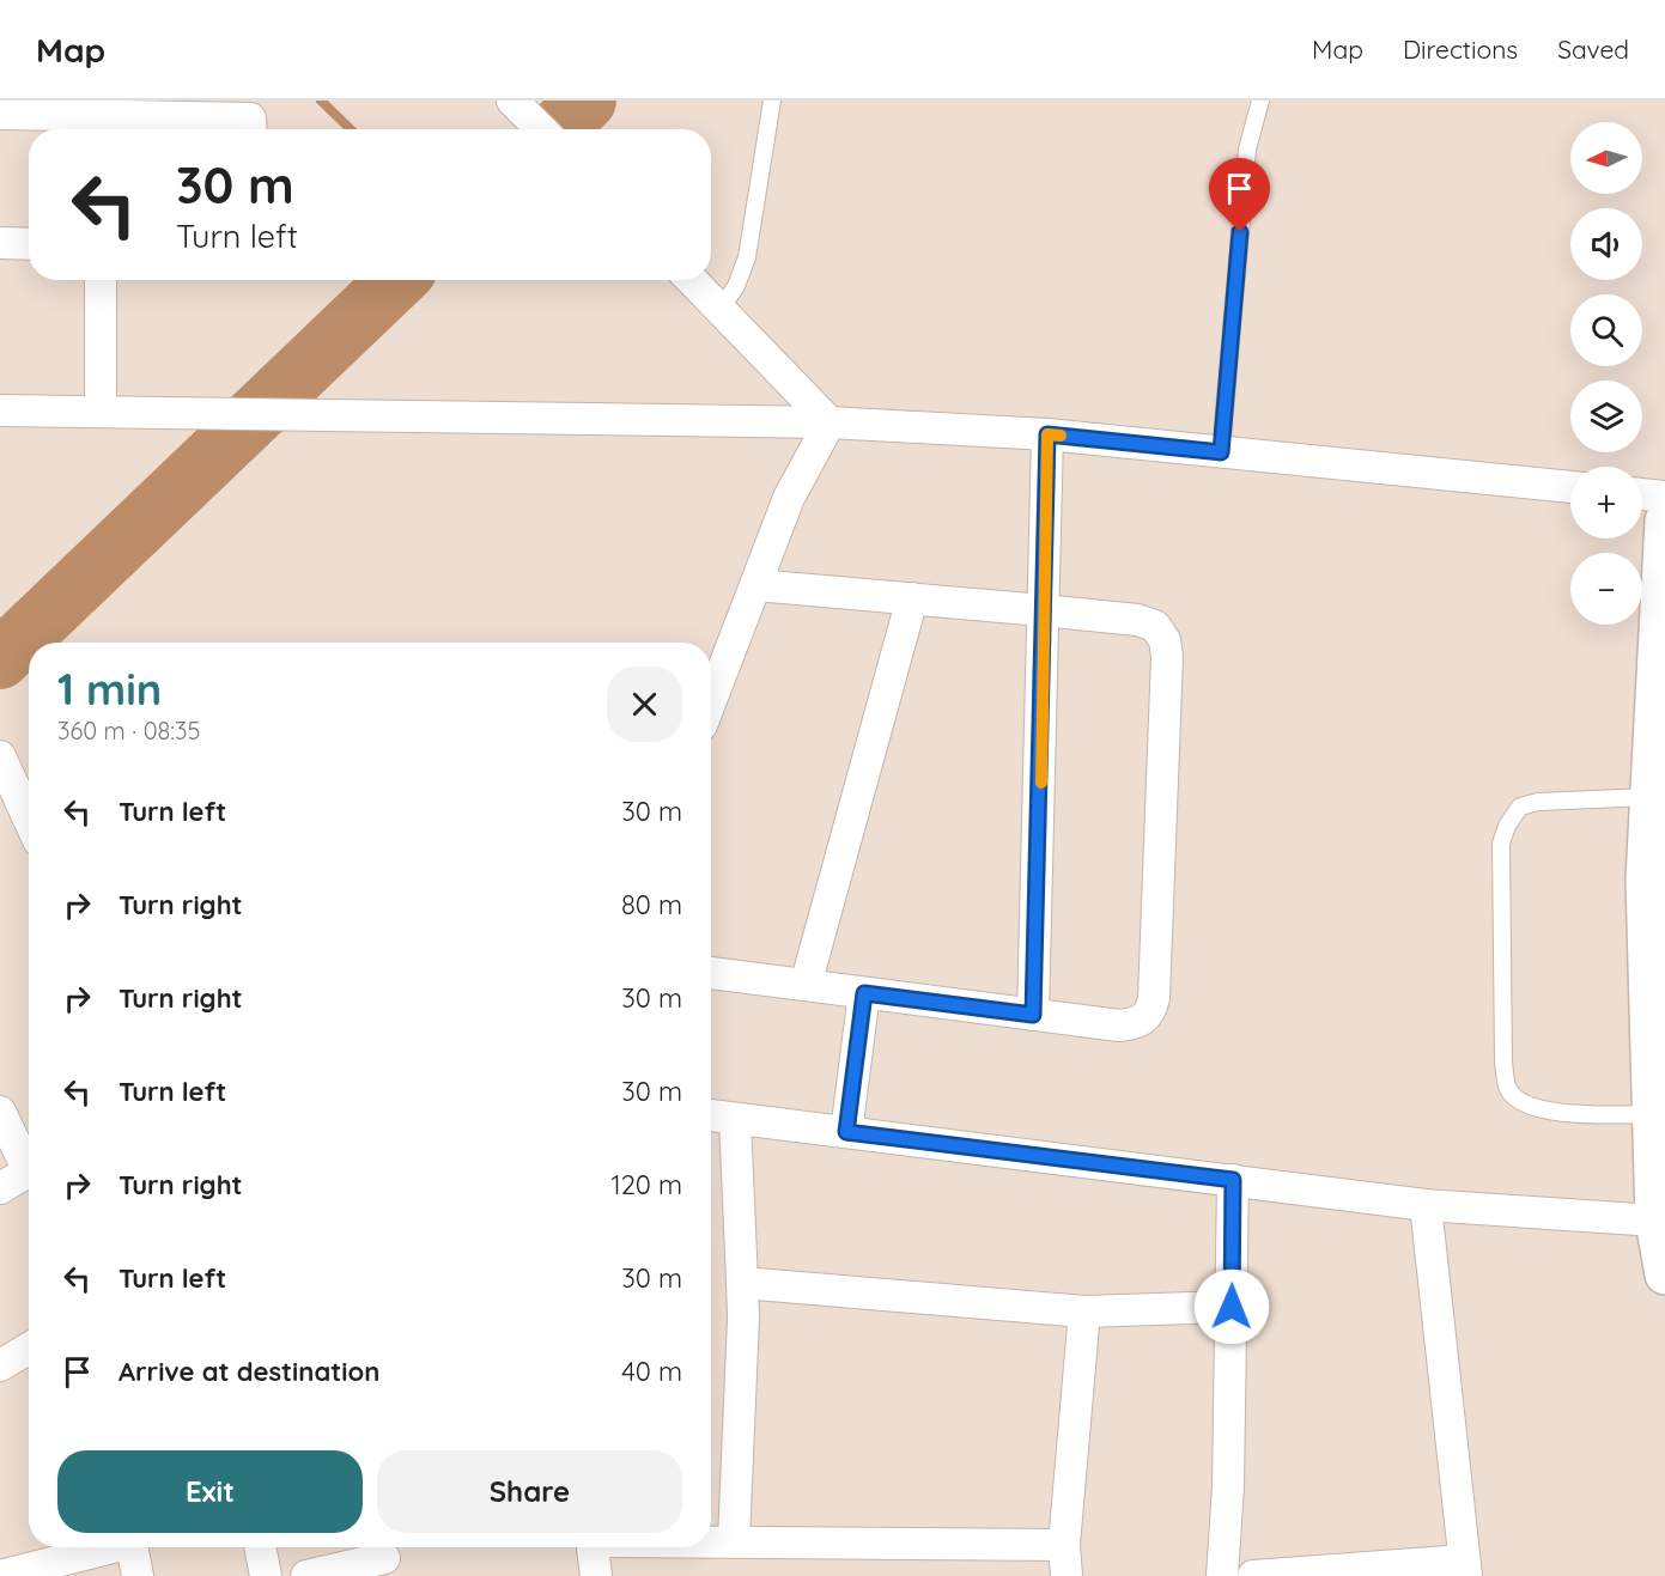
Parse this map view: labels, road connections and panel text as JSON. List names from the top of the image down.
{
  "north": "left",
  "page": {
    "header": "Map",
    "nav": ["Map", "Directions", "Saved"],
    "map_buttons": ["+", "−"],
    "turn": ["30 m", "Turn left"],
    "heading": ["1 min", "360 m · 08:35"],
    "list": [
      {
        "name": "Turn left",
        "value": "30 m"
      },
      {
        "name": "Turn right",
        "value": "80 m"
      },
      {
        "name": "Turn right",
        "value": "30 m"
      },
      {
        "name": "Turn left",
        "value": "30 m"
      },
      {
        "name": "Turn right",
        "value": "120 m"
      },
      {
        "name": "Turn left",
        "value": "30 m"
      },
      {
        "name": "Arrive at destination",
        "value": "40 m"
      }
    ],
    "buttons": ["Exit", "Share"]
  }
}
